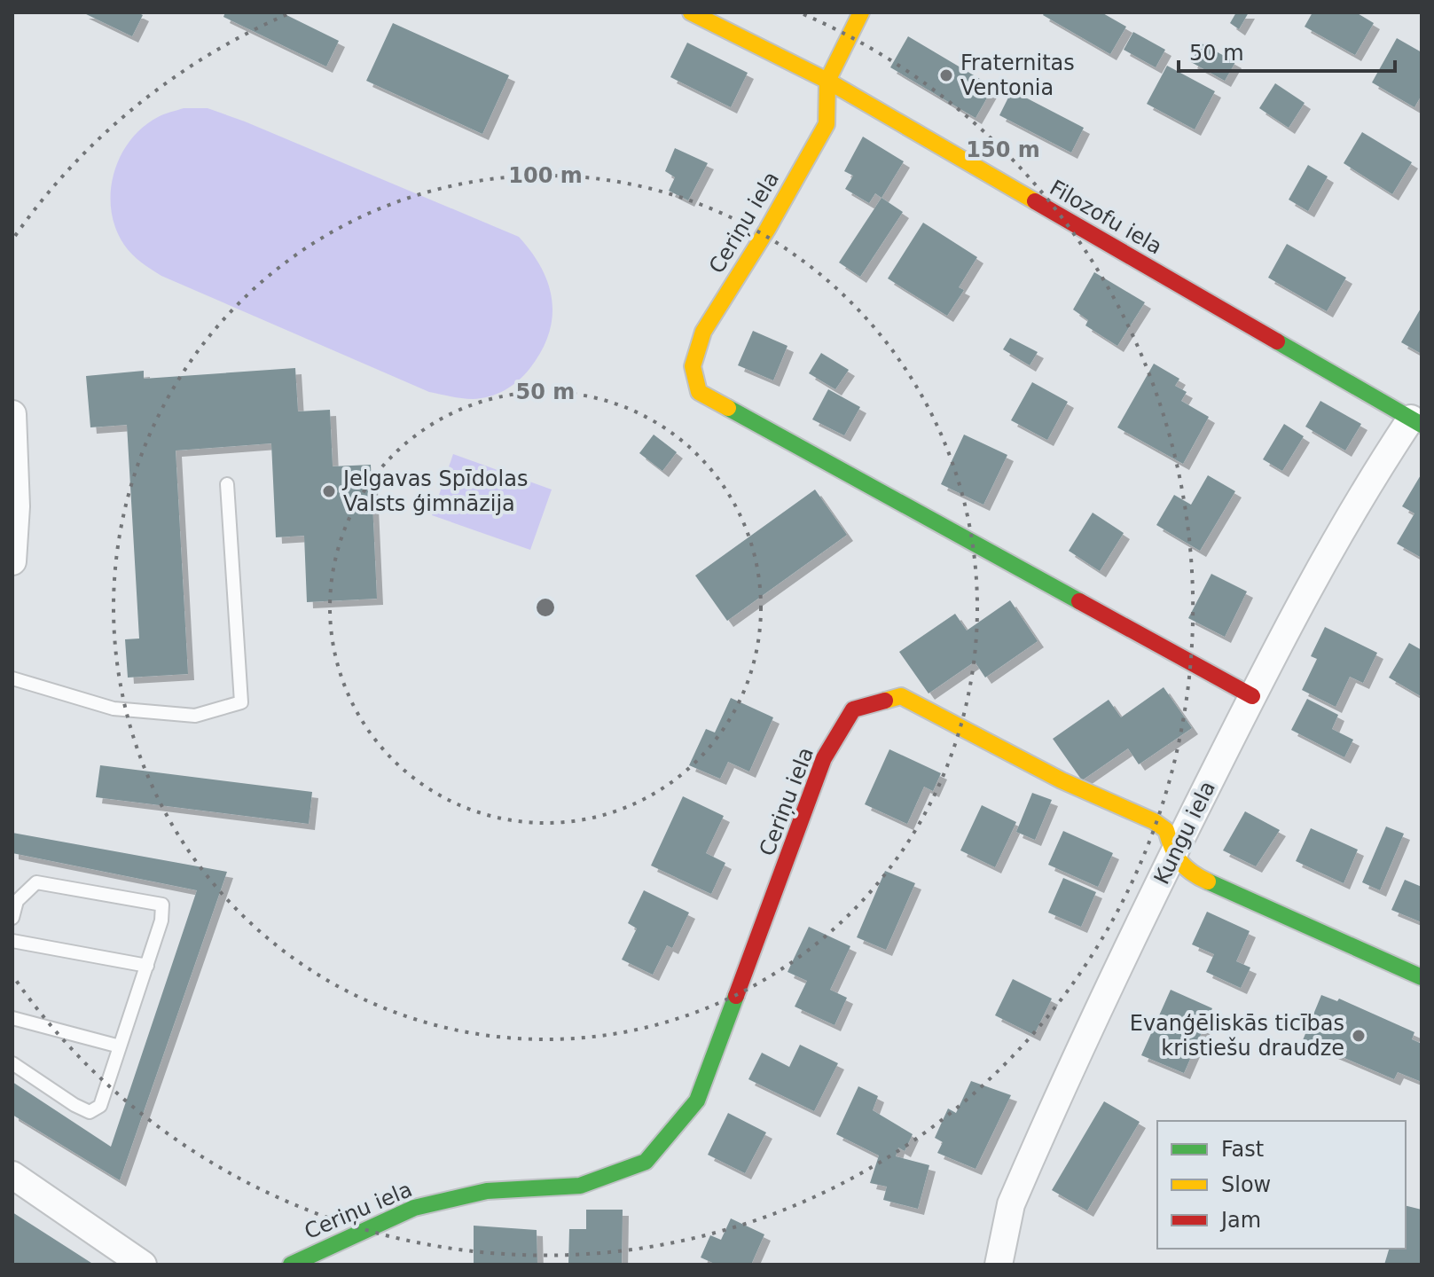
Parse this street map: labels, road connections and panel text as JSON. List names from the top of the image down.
{
  "streets": {
    "street": ["Filozofu iela", "Ceriņu iela", "Kungu iela"]
  },
  "crossings": [
    ["Filozofu iela", "Ceriņu iela"],
    ["Filozofu iela", "Kungu iela"],
    ["Ceriņu iela", "Kungu iela"]
  ],
  "places": ["Fraternitas Ventonia", "Jelgavas Spīdolas Valsts ģimnāzija", "Evanģēliskās ticības kristiešu draudze"],
  "legend": ["Fast", "Slow", "Jam"],
  "scale_bar": "50 m",
  "rings": ["150 m", "100 m", "50 m"]
}
